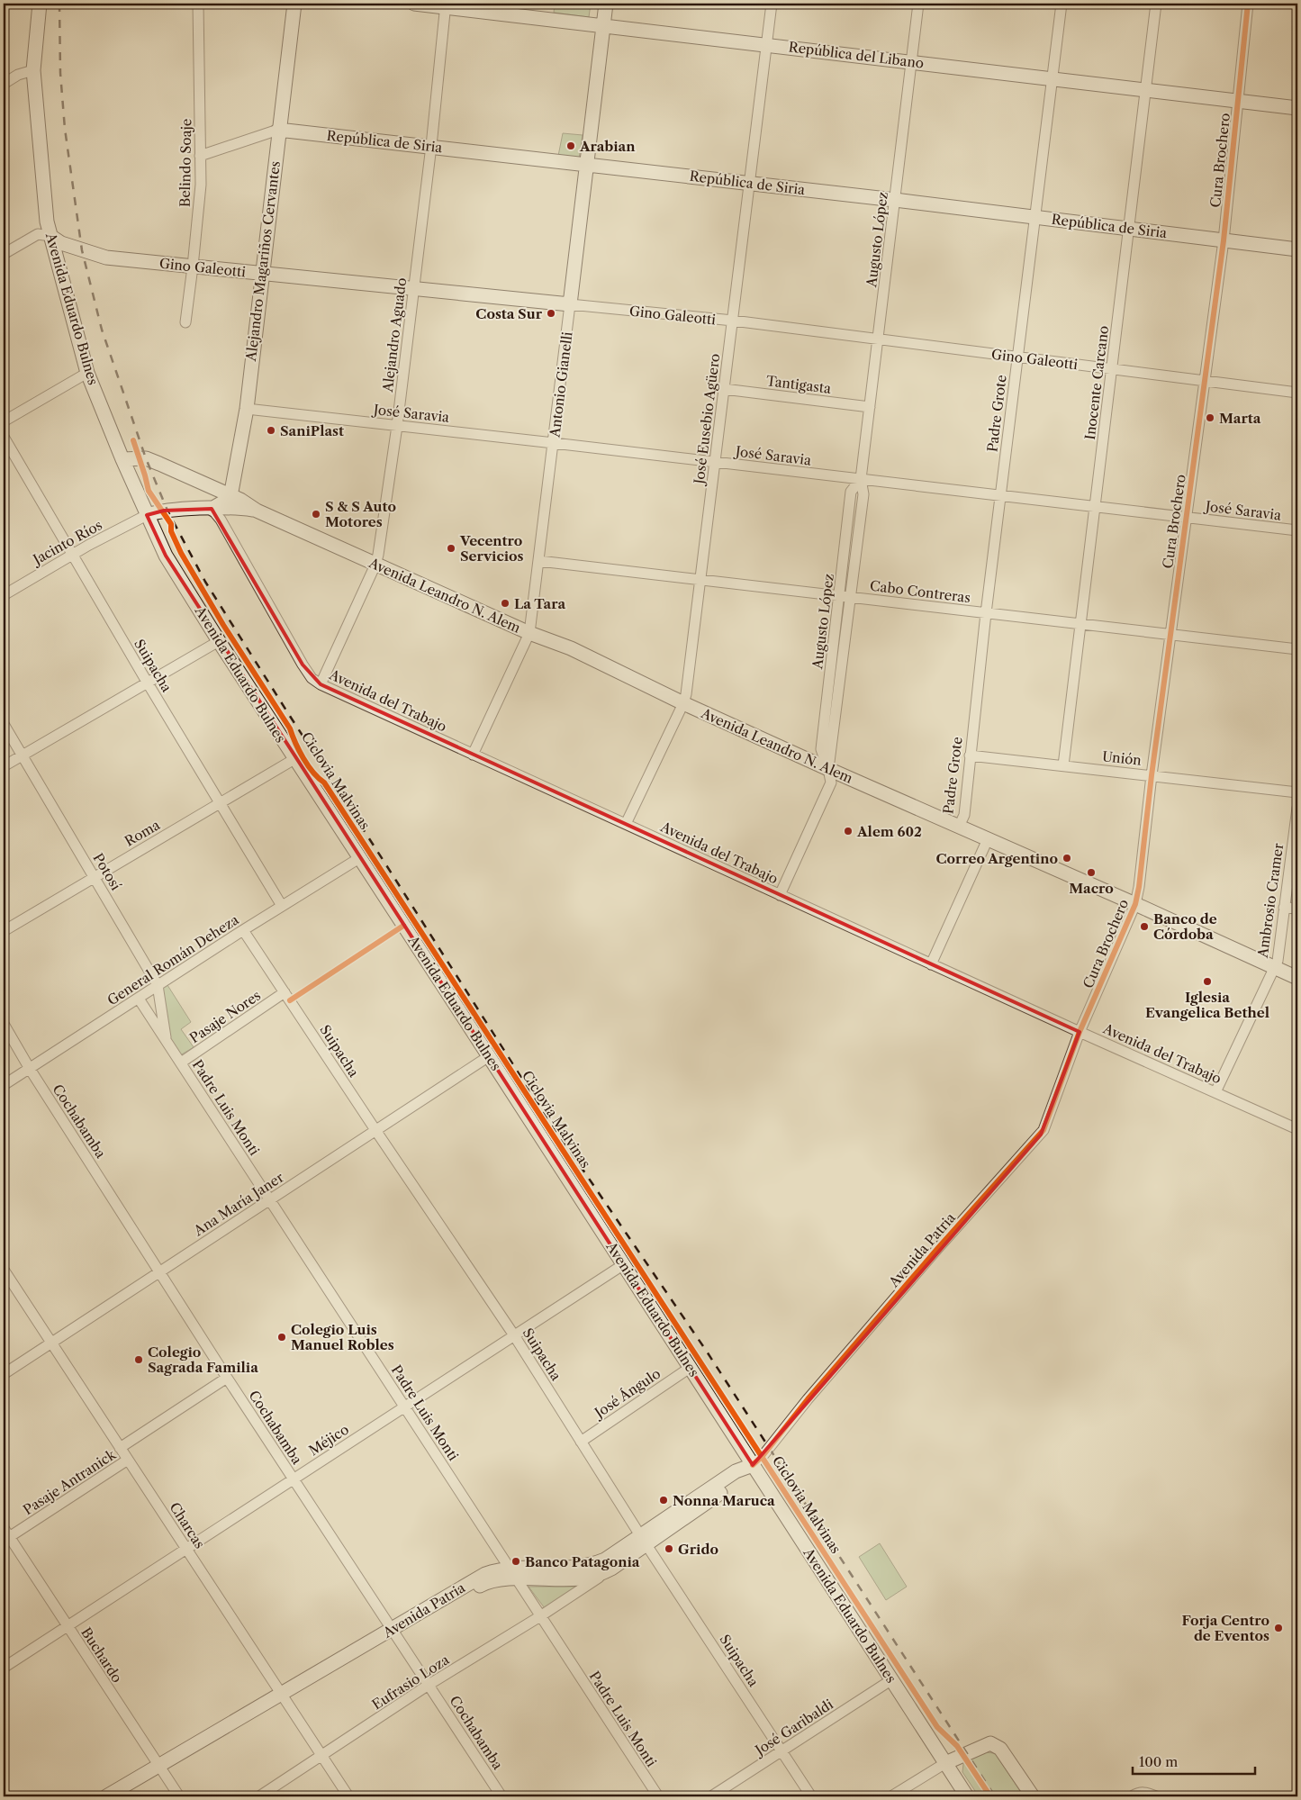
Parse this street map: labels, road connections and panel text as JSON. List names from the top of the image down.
{
  "streets": {
    "main road": [
      "República del Libano",
      "República de Siria",
      "Alejandro Magariños Cervantes",
      "Gino Galeotti",
      "Avenida Eduardo Bulnes",
      "Antonio Gianelli",
      "Avenida Leandro N. Alem",
      "Avenida Patria"
    ],
    "street": [
      "Cura Brochero",
      "Belindo Soaje",
      "Augusto López",
      "Alejandro Aguado",
      "Inocente Carcano",
      "Tantigasta",
      "José Saravia",
      "Padre Grote",
      "José Eusebio Agüero",
      "Jacinto Ríos",
      "Cabo Contreras",
      "Suipacha",
      "Avenida del Trabajo",
      "Unión",
      "Roma",
      "Potosí",
      "Ambrosio Cramer",
      "General Román Deheza",
      "Pasaje Nores",
      "Padre Luis Monti",
      "Cochabamba",
      "Ana María Janer",
      "José Ángulo",
      "Méjico",
      "Pasaje Antranick",
      "Charcas",
      "Buchardo",
      "Eufrasio Loza",
      "José Garibaldi"
    ],
    "cycle path": ["Ciclovia Malvinas"]
  },
  "crossings": [
    ["República del Libano", "Cura Brochero"],
    ["República del Libano", "Augusto López"],
    ["República del Libano", "Alejandro Aguado"],
    ["República del Libano", "Inocente Carcano"],
    ["República del Libano", "Antonio Gianelli"],
    ["República del Libano", "Padre Grote"],
    ["República del Libano", "José Eusebio Agüero"],
    ["República de Siria", "Cura Brochero"],
    ["República de Siria", "Belindo Soaje"],
    ["República de Siria", "Augusto López"],
    ["República de Siria", "Alejandro Magariños Cervantes"],
    ["República de Siria", "Alejandro Aguado"],
    ["República de Siria", "Inocente Carcano"],
    ["República de Siria", "Antonio Gianelli"],
    ["República de Siria", "Padre Grote"],
    ["República de Siria", "José Eusebio Agüero"],
    ["Cura Brochero", "Gino Galeotti"],
    ["Cura Brochero", "José Saravia"],
    ["Cura Brochero", "Cabo Contreras"],
    ["Cura Brochero", "Avenida Leandro N. Alem"],
    ["Cura Brochero", "Avenida del Trabajo"],
    ["Cura Brochero", "Unión"],
    ["Cura Brochero", "Avenida Patria"],
    ["Belindo Soaje", "Gino Galeotti"],
    ["Augusto López", "Gino Galeotti"],
    ["Augusto López", "Tantigasta"],
    ["Augusto López", "José Saravia"],
    ["Augusto López", "Cabo Contreras"],
    ["Augusto López", "Avenida Leandro N. Alem"],
    ["Augusto López", "Avenida del Trabajo"],
    ["Alejandro Magariños Cervantes", "Gino Galeotti"],
    ["Alejandro Magariños Cervantes", "José Saravia"],
    ["Alejandro Magariños Cervantes", "Avenida Leandro N. Alem"],
    ["Gino Galeotti", "Avenida Eduardo Bulnes"],
    ["Gino Galeotti", "Alejandro Aguado"],
    ["Gino Galeotti", "Inocente Carcano"],
    ["Gino Galeotti", "Antonio Gianelli"],
    ["Gino Galeotti", "Padre Grote"],
    ["Gino Galeotti", "José Eusebio Agüero"],
    ["Avenida Eduardo Bulnes", "Jacinto Ríos"],
    ["Avenida Eduardo Bulnes", "Avenida Leandro N. Alem"],
    ["Avenida Eduardo Bulnes", "Roma"],
    ["Avenida Eduardo Bulnes", "General Román Deheza"],
    ["Avenida Eduardo Bulnes", "Ana María Janer"],
    ["Avenida Eduardo Bulnes", "Avenida Patria"],
    ["Avenida Eduardo Bulnes", "José Ángulo"],
    ["Avenida Eduardo Bulnes", "Méjico"],
    ["Avenida Eduardo Bulnes", "José Garibaldi"],
    ["Alejandro Aguado", "José Saravia"],
    ["Alejandro Aguado", "Avenida Leandro N. Alem"],
    ["Alejandro Aguado", "Avenida del Trabajo"],
    ["Inocente Carcano", "José Saravia"],
    ["Inocente Carcano", "Cabo Contreras"],
    ["Inocente Carcano", "Unión"],
    ["Antonio Gianelli", "José Saravia"],
    ["Antonio Gianelli", "Cabo Contreras"],
    ["Antonio Gianelli", "Avenida Leandro N. Alem"],
    ["Antonio Gianelli", "Avenida del Trabajo"],
    ["Tantigasta", "José Eusebio Agüero"],
    ["José Saravia", "Padre Grote"],
    ["José Saravia", "José Eusebio Agüero"],
    ["Padre Grote", "Cabo Contreras"],
    ["Padre Grote", "Avenida Leandro N. Alem"],
    ["Padre Grote", "Unión"],
    ["José Eusebio Agüero", "Cabo Contreras"],
    ["José Eusebio Agüero", "Avenida Leandro N. Alem"],
    ["José Eusebio Agüero", "Avenida del Trabajo"],
    ["Jacinto Ríos", "Avenida Leandro N. Alem"],
    ["Jacinto Ríos", "Suipacha"],
    ["Avenida Leandro N. Alem", "Avenida del Trabajo"],
    ["Avenida Leandro N. Alem", "Ambrosio Cramer"],
    ["Suipacha", "Roma"],
    ["Suipacha", "General Román Deheza"],
    ["Suipacha", "Pasaje Nores"],
    ["Suipacha", "Ana María Janer"],
    ["Suipacha", "Avenida Patria"],
    ["Suipacha", "José Ángulo"],
    ["Suipacha", "Méjico"],
    ["Suipacha", "José Garibaldi"],
    ["Avenida del Trabajo", "Ambrosio Cramer"],
    ["Avenida del Trabajo", "Avenida Patria"],
    ["Roma", "Potosí"],
    ["Potosí", "General Román Deheza"],
    ["Potosí", "Padre Luis Monti"],
    ["General Román Deheza", "Padre Luis Monti"],
    ["General Román Deheza", "Cochabamba"],
    ["Pasaje Nores", "Padre Luis Monti"],
    ["Padre Luis Monti", "Ana María Janer"],
    ["Padre Luis Monti", "Avenida Patria"],
    ["Padre Luis Monti", "Méjico"],
    ["Padre Luis Monti", "Eufrasio Loza"],
    ["Cochabamba", "Ana María Janer"],
    ["Cochabamba", "Avenida Patria"],
    ["Cochabamba", "Méjico"],
    ["Cochabamba", "Pasaje Antranick"],
    ["Cochabamba", "Eufrasio Loza"],
    ["Ana María Janer", "Charcas"],
    ["Avenida Patria", "Charcas"],
    ["Avenida Patria", "Buchardo"],
    ["Avenida Patria", "Eufrasio Loza"],
    ["Méjico", "Charcas"],
    ["Méjico", "Buchardo"],
    ["Pasaje Antranick", "Charcas"],
    ["Pasaje Antranick", "Buchardo"],
    ["Charcas", "Eufrasio Loza"]
  ],
  "places": [
    "Arabian",
    "Costa Sur",
    "Marta",
    "SaniPlast",
    "S & S Auto Motores",
    "Vecentro Servicios",
    "La Tara",
    "Alem 602",
    "Correo Argentino",
    "Macro",
    "Banco de Córdoba",
    "Iglesia Evangelica Bethel",
    "Colegio Luis Manuel Robles",
    "Colegio Sagrada Familia",
    "Nonna Maruca",
    "Grido",
    "Banco Patagonia",
    "Forja Centro de Eventos"
  ],
  "scale_bar": "100 m"
}
